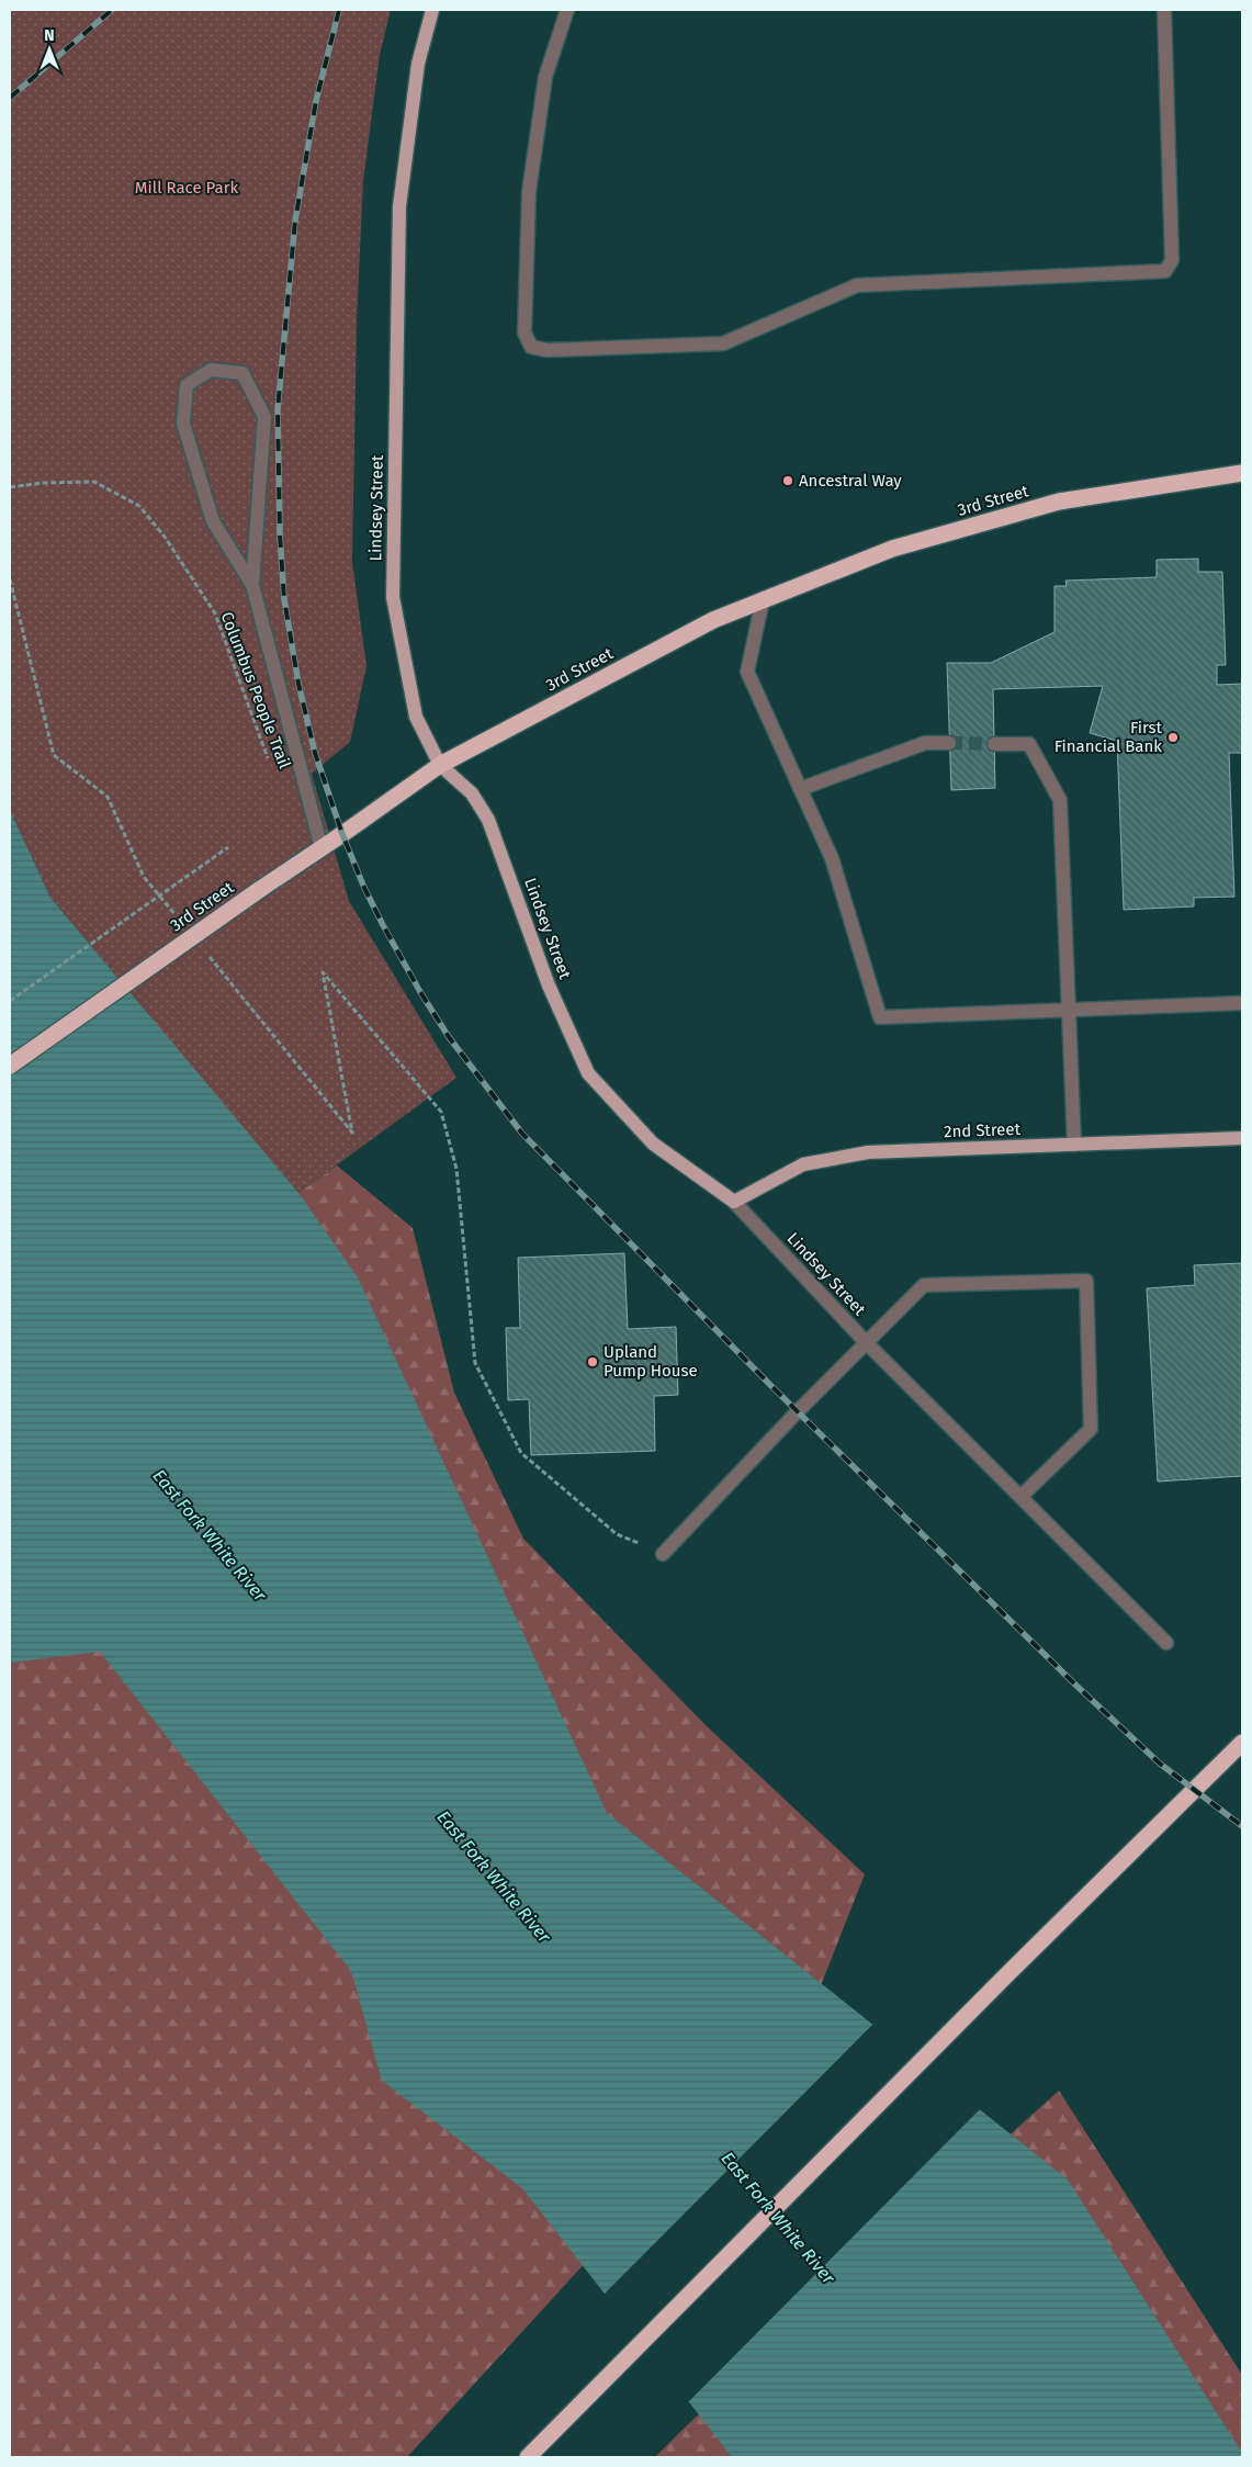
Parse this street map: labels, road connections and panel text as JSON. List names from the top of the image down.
{
  "streets": {
    "highway": ["3rd Street"],
    "main road": ["Lindsey Street", "2nd Street"],
    "path": ["Columbus People Trail"]
  },
  "crossings": [
    ["3rd Street", "Lindsey Street"],
    ["Lindsey Street", "2nd Street"]
  ],
  "water": ["East Fork White River"],
  "parks": ["Mill Race Park"],
  "places": ["Ancestral Way", "First Financial Bank", "Upland Pump House"],
  "north": "top"
}
